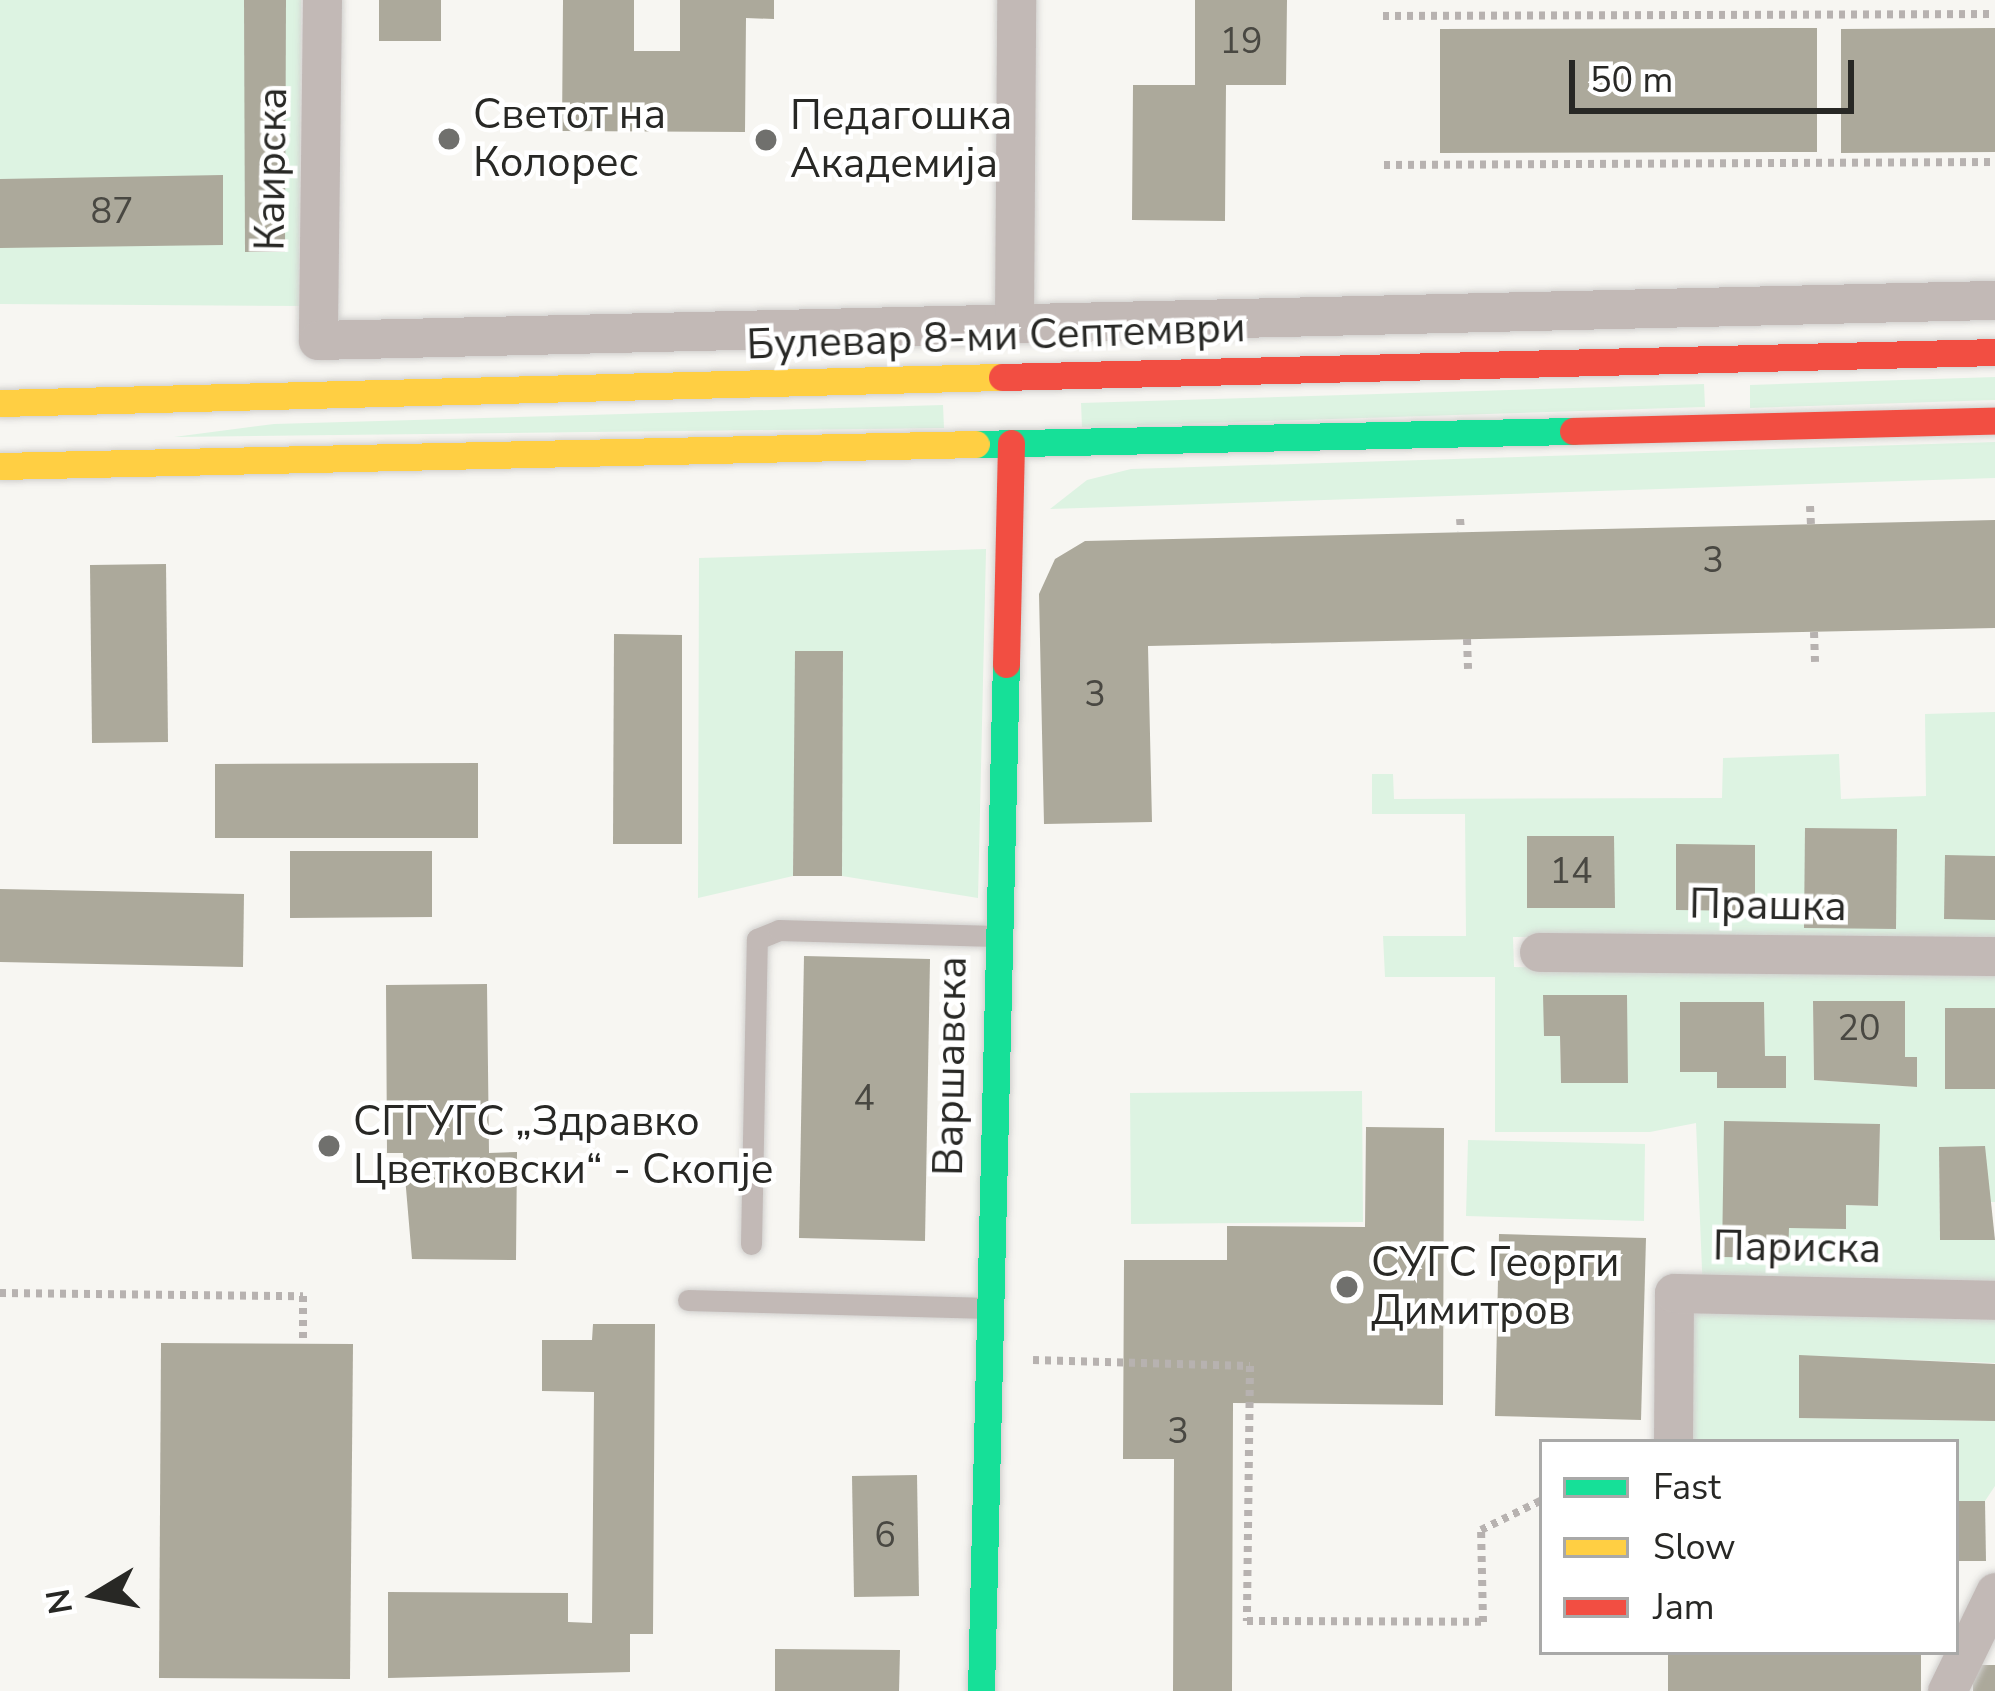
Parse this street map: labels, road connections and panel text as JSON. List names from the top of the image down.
{
  "streets": {
    "street": [
      "Каирска",
      "Булевар 8-ми Септември",
      "Прашка",
      "Варшавска",
      "Париска"
    ]
  },
  "places": [
    "Светот на Колорес",
    "Педагошка Академија",
    "СГГУГС „Здравко Цветковски“ - Скопје",
    "СУГС Георги Димитров"
  ],
  "house_numbers": [
    "19",
    "87",
    "3",
    "3",
    "14",
    "20",
    "4",
    "3",
    "6"
  ],
  "legend": ["Fast", "Slow", "Jam"],
  "scale_bar": "50 m",
  "north": "left"
}
